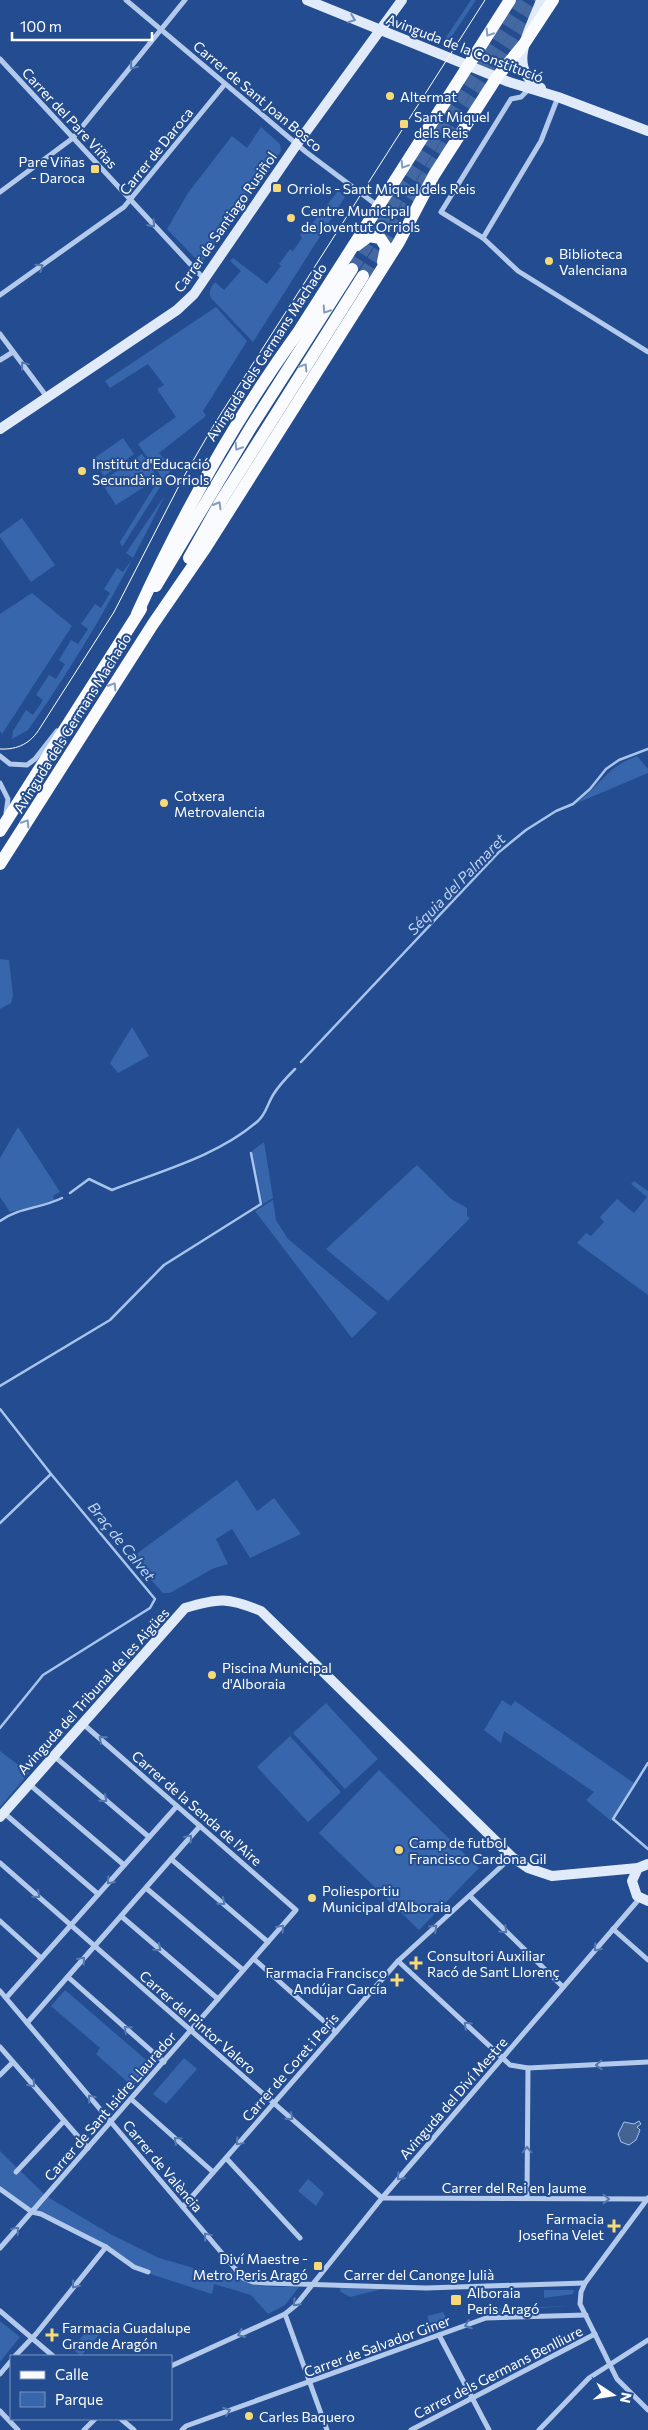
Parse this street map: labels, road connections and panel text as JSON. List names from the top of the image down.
{
  "streets": {
    "main road": ["Avinguda dels Germans Machado"],
    "street": [
      "Avinguda de la Constitució",
      "Carrer de Sant Joan Bosco",
      "Carrer del Pare Viñas",
      "Carrer de Daroca",
      "Carrer de Santiago Rusiñol",
      "Avinguda del Tribunal de les Aigües",
      "Carrer de la Senda de l'Aire",
      "Carrer del Pintor Valero",
      "Carrer de Coret i Peris",
      "Avinguda del Diví Mestre",
      "Carrer de Sant Isidre Llaurador",
      "Carrer de València",
      "Carrer del Rei en Jaume",
      "Carrer del Canonge Julià",
      "Carrer de Salvador Giner",
      "Carrer dels Germans Benlliure"
    ]
  },
  "crossings": [
    ["Avinguda de la Constitució", "Carrer de Santiago Rusiñol"],
    ["Avinguda de la Constitució", "Avinguda dels Germans Machado"],
    ["Carrer de Sant Joan Bosco", "Carrer de Daroca"],
    ["Carrer de Sant Joan Bosco", "Carrer de Santiago Rusiñol"],
    ["Carrer de Sant Joan Bosco", "Avinguda dels Germans Machado"],
    ["Carrer del Pare Viñas", "Carrer de Daroca"],
    ["Carrer del Pare Viñas", "Carrer de Santiago Rusiñol"],
    ["Avinguda del Tribunal de les Aigües", "Carrer de la Senda de l'Aire"],
    ["Carrer de la Senda de l'Aire", "Carrer de Sant Isidre Llaurador"],
    ["Carrer del Pintor Valero", "Carrer de Coret i Peris"],
    ["Carrer del Pintor Valero", "Avinguda del Diví Mestre"],
    ["Carrer del Pintor Valero", "Carrer de Sant Isidre Llaurador"],
    ["Carrer del Pintor Valero", "Carrer del Rei en Jaume"],
    ["Carrer de Coret i Peris", "Carrer de València"],
    ["Avinguda del Diví Mestre", "Carrer del Rei en Jaume"],
    ["Avinguda del Diví Mestre", "Carrer del Canonge Julià"],
    ["Carrer de Sant Isidre Llaurador", "Carrer de València"],
    ["Carrer de València", "Carrer del Canonge Julià"]
  ],
  "one_way": [
    "Carrer del Pare Viñas",
    "Carrer de Daroca",
    "Avinguda del Diví Mestre",
    "Carrer del Rei en Jaume"
  ],
  "water": ["Séquia del Palmaret", "Braç de Calvet"],
  "places": {
    "other": [
      "Altermat",
      "Centre Municipal de Joventut Orriols",
      "Biblioteca Valenciana",
      "Institut d'Educació Secundària Orriols",
      "Cotxera Metrovalencia",
      "Piscina Municipal d'Alboraia",
      "Camp de futbol Francisco Cardona Gil",
      "Poliesportiu Municipal d'Alboraia",
      "Carles Baquero"
    ],
    "transit": [
      "Sant Miquel dels Reis",
      "Pare Viñas - Daroca",
      "Orriols - Sant Miquel dels Reis",
      "Diví Maestre - Metro Peris Aragó",
      "Alboraia Peris Aragó"
    ],
    "health": [
      "Consultori Auxiliar Racó de Sant Llorenç",
      "Farmacia Francisco Andújar García",
      "Farmacia Josefina Velet",
      "Farmacia Guadalupe Grande Aragón"
    ]
  },
  "legend": ["Calle", "Parque"],
  "scale_bar": "100 m",
  "north": "right"
}
